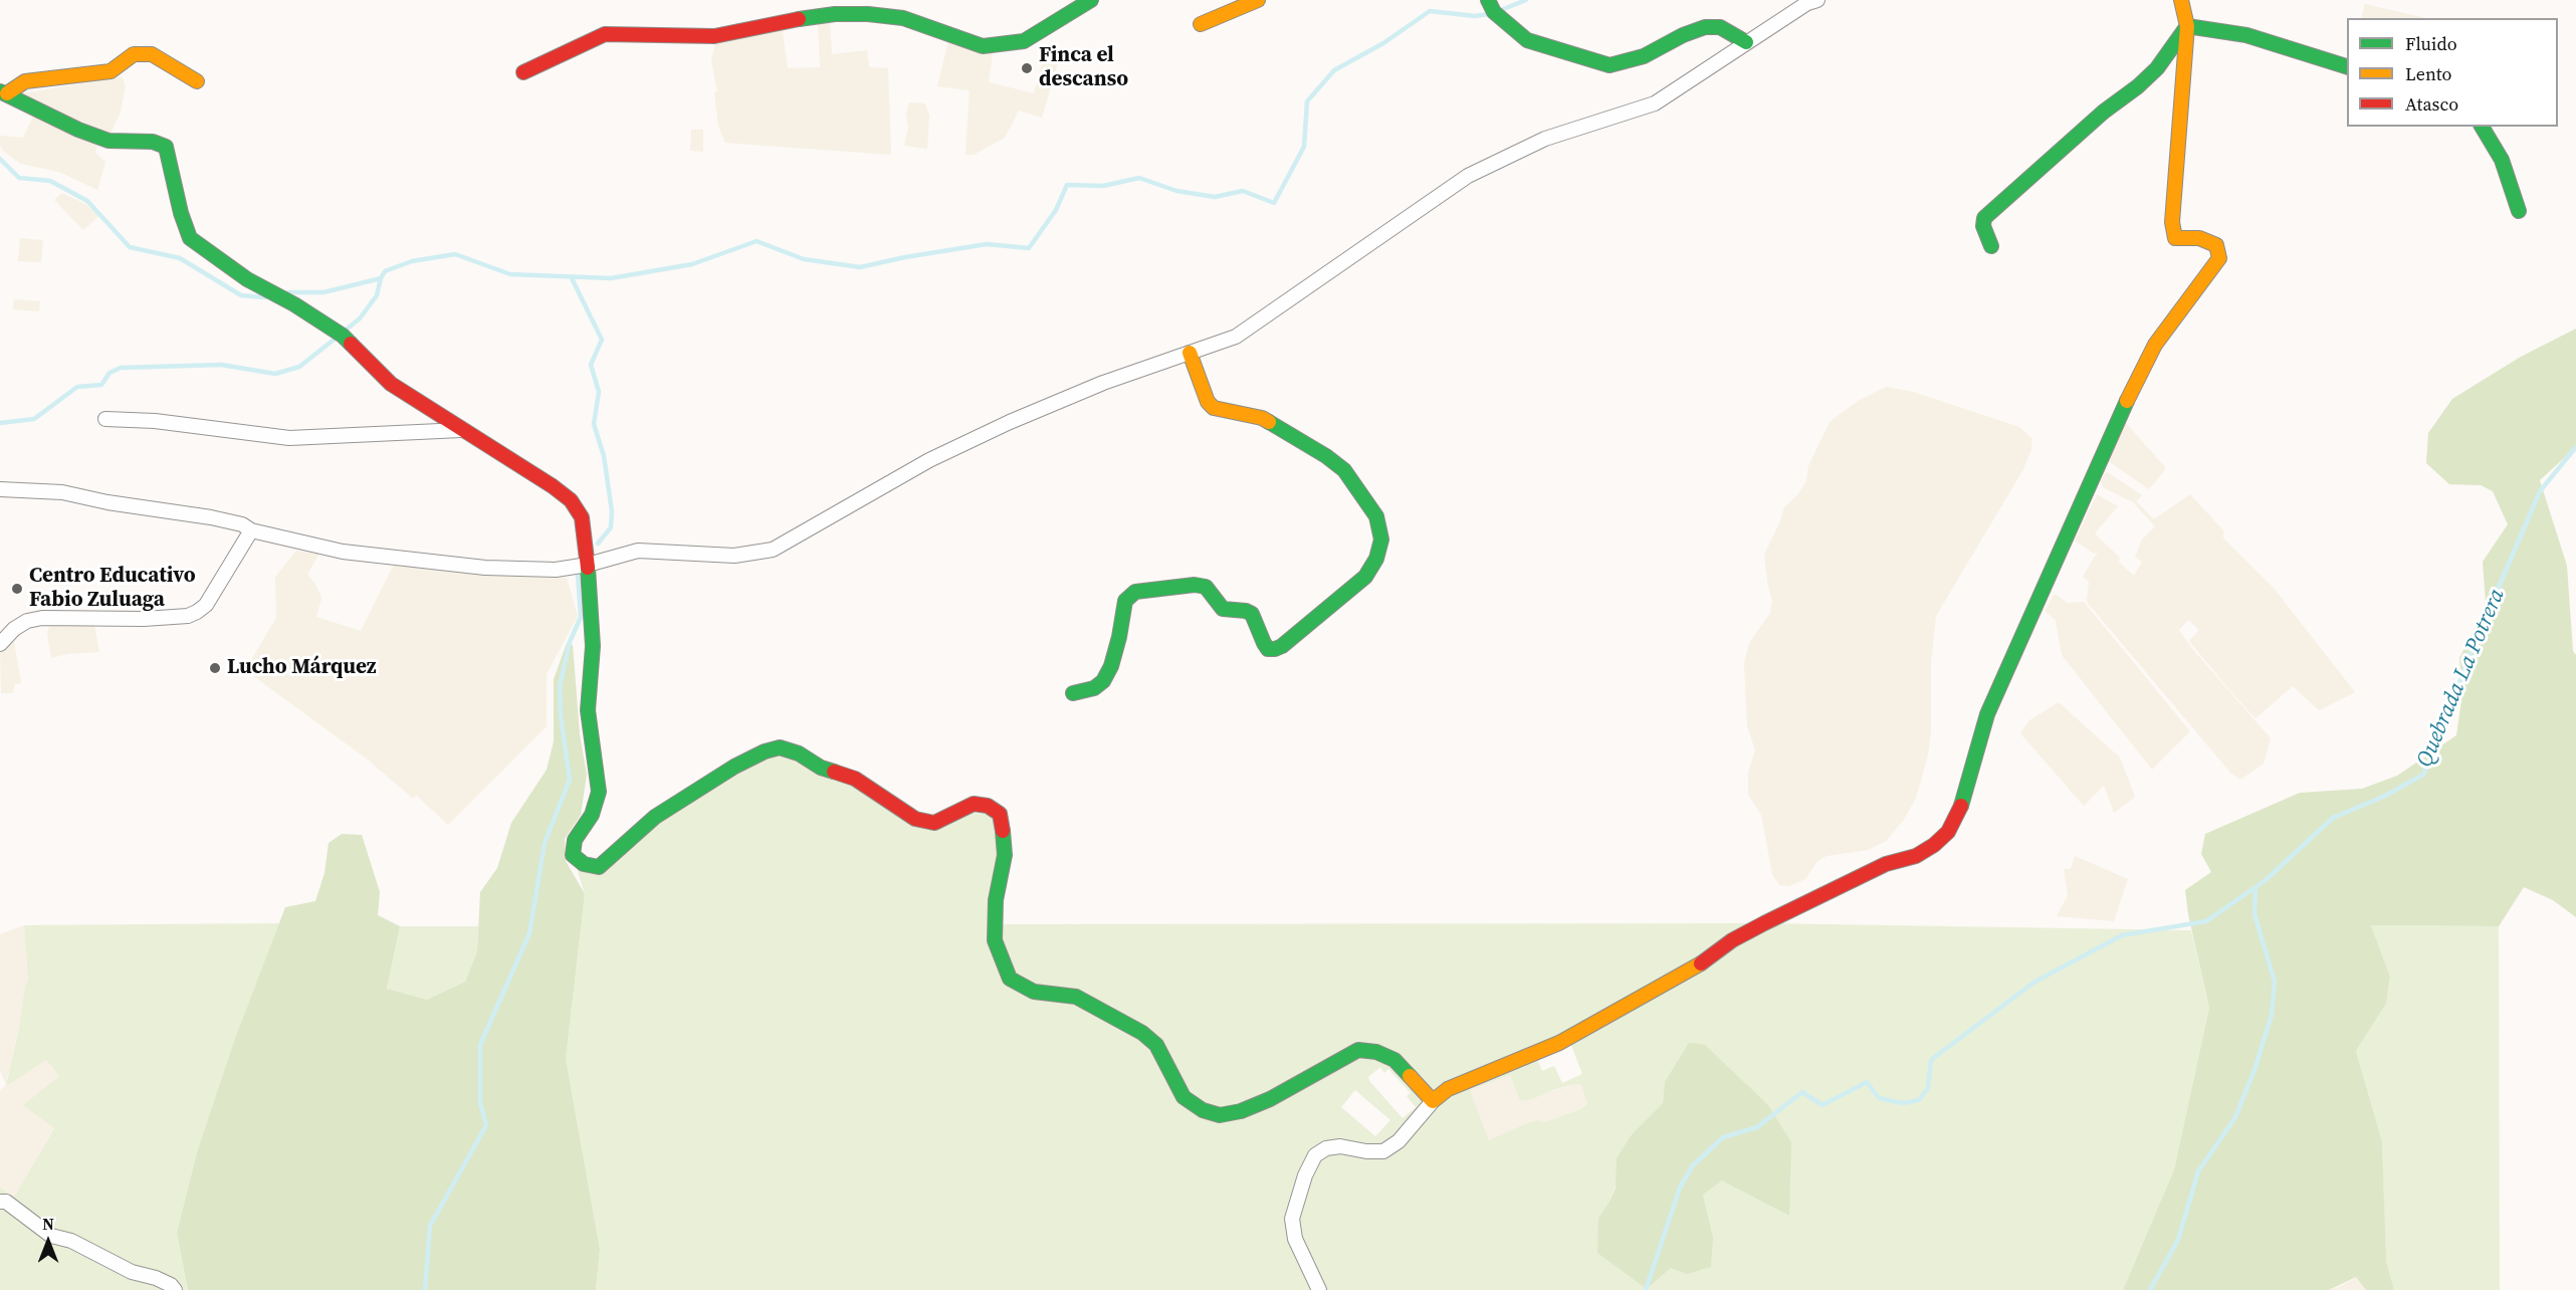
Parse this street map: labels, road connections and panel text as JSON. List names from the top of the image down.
{
  "water": ["Quebrada La Potrera"],
  "places": ["Finca el descanso", "Centro Educativo Fabio Zuluaga", "Lucho Márquez"],
  "legend": ["Fluido", "Lento", "Atasco"],
  "north": "top"
}
